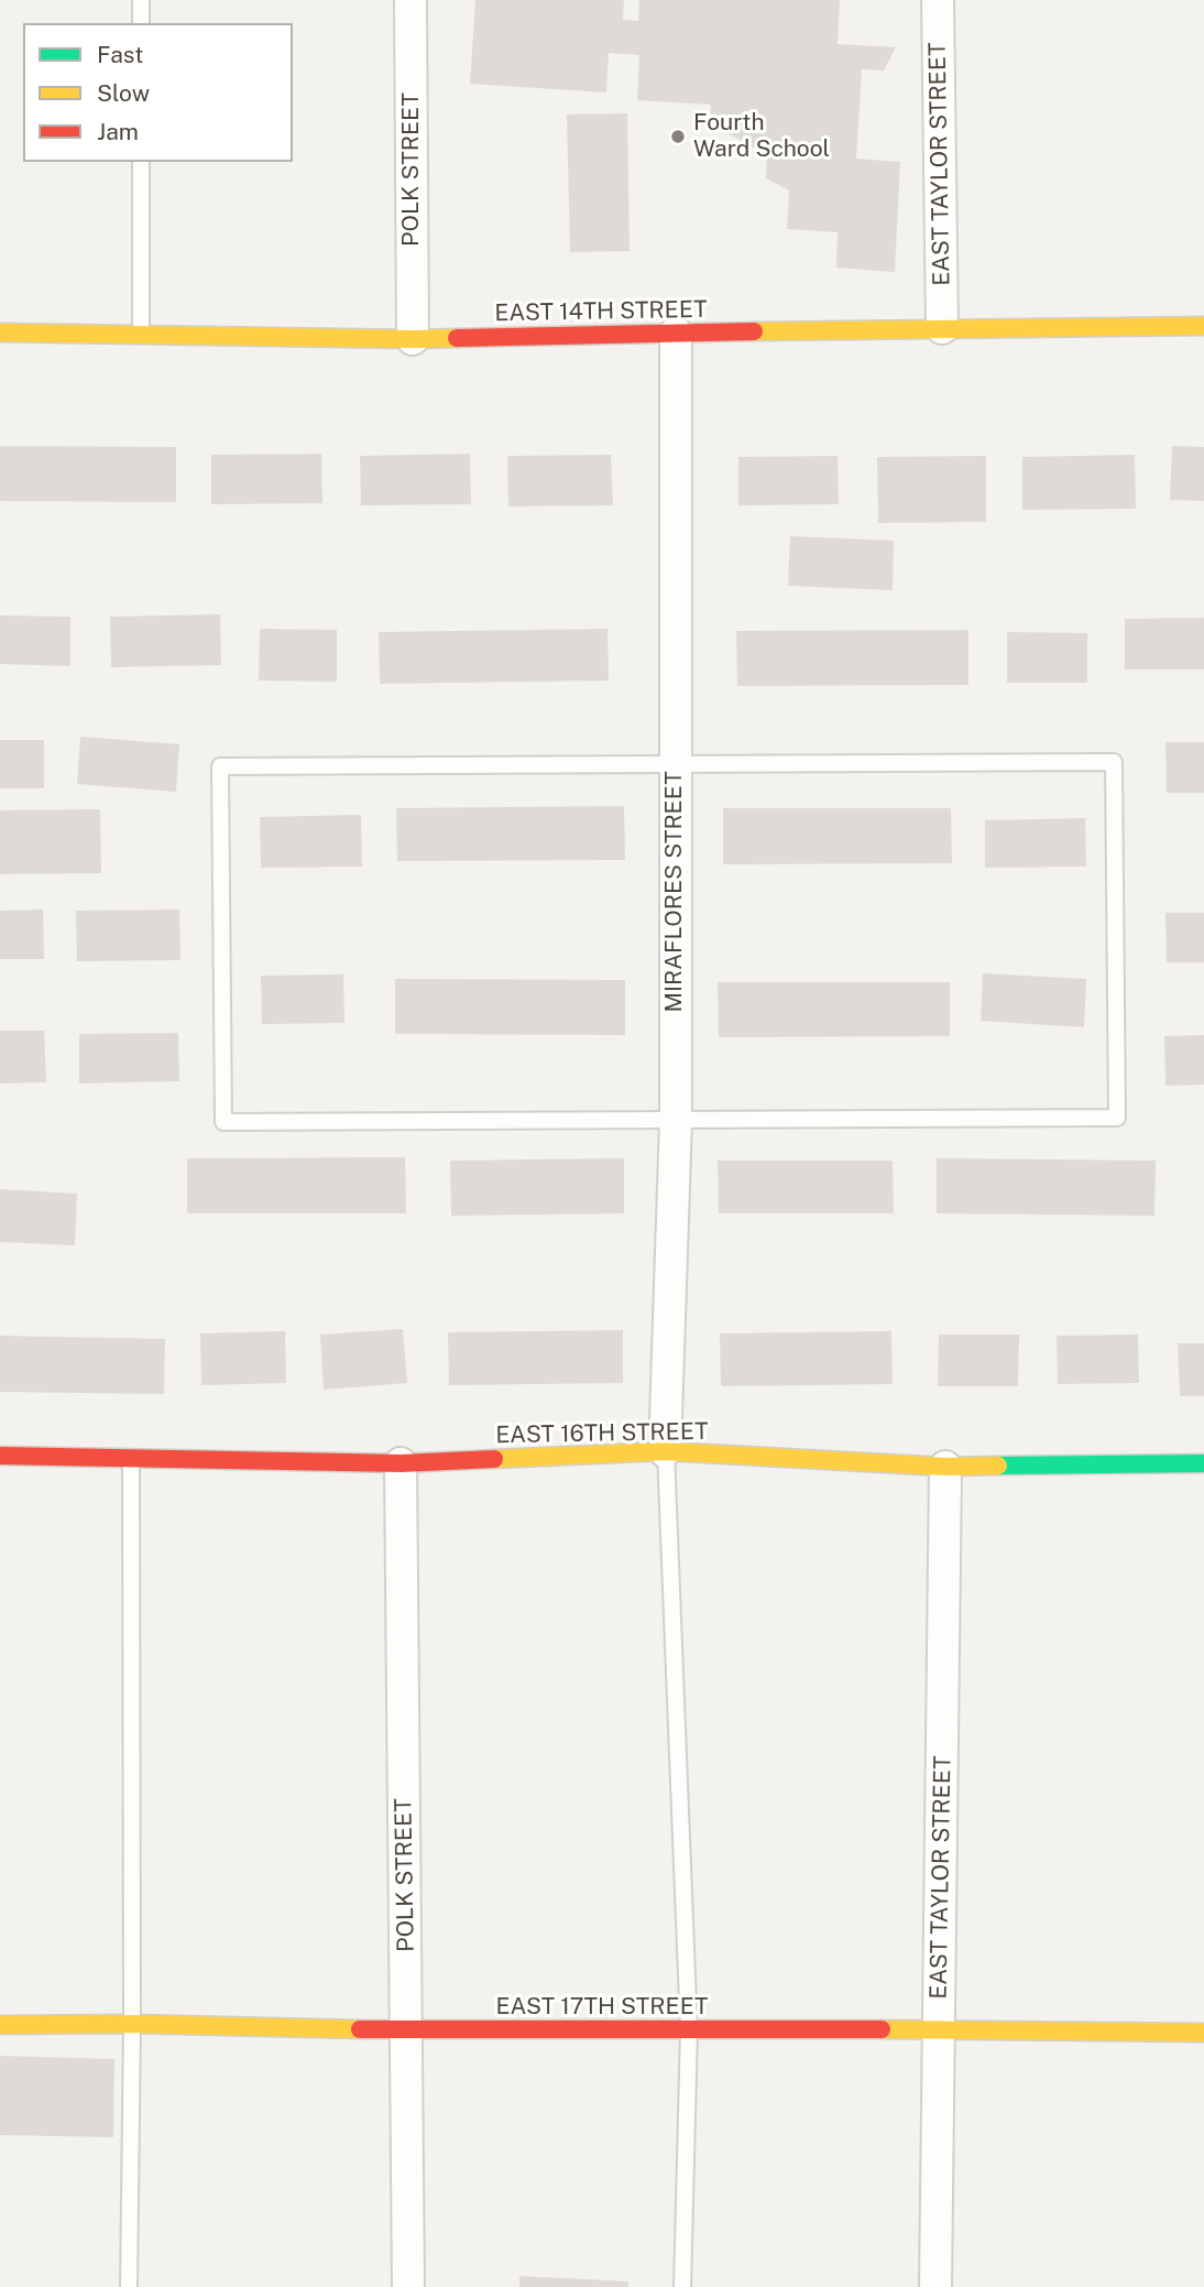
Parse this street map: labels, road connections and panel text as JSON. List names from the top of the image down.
{
  "streets": {
    "street": [
      "EAST TAYLOR STREET",
      "POLK STREET",
      "EAST 14TH STREET",
      "MIRAFLORES STREET",
      "EAST 16TH STREET",
      "EAST 17TH STREET"
    ]
  },
  "crossings": [
    ["EAST TAYLOR STREET", "EAST 14TH STREET"],
    ["EAST TAYLOR STREET", "EAST 16TH STREET"],
    ["EAST TAYLOR STREET", "EAST 17TH STREET"],
    ["POLK STREET", "EAST 14TH STREET"],
    ["POLK STREET", "EAST 16TH STREET"],
    ["POLK STREET", "EAST 17TH STREET"],
    ["EAST 14TH STREET", "MIRAFLORES STREET"],
    ["MIRAFLORES STREET", "EAST 16TH STREET"]
  ],
  "places": ["Fourth Ward School"],
  "legend": ["Fast", "Slow", "Jam"]
}
